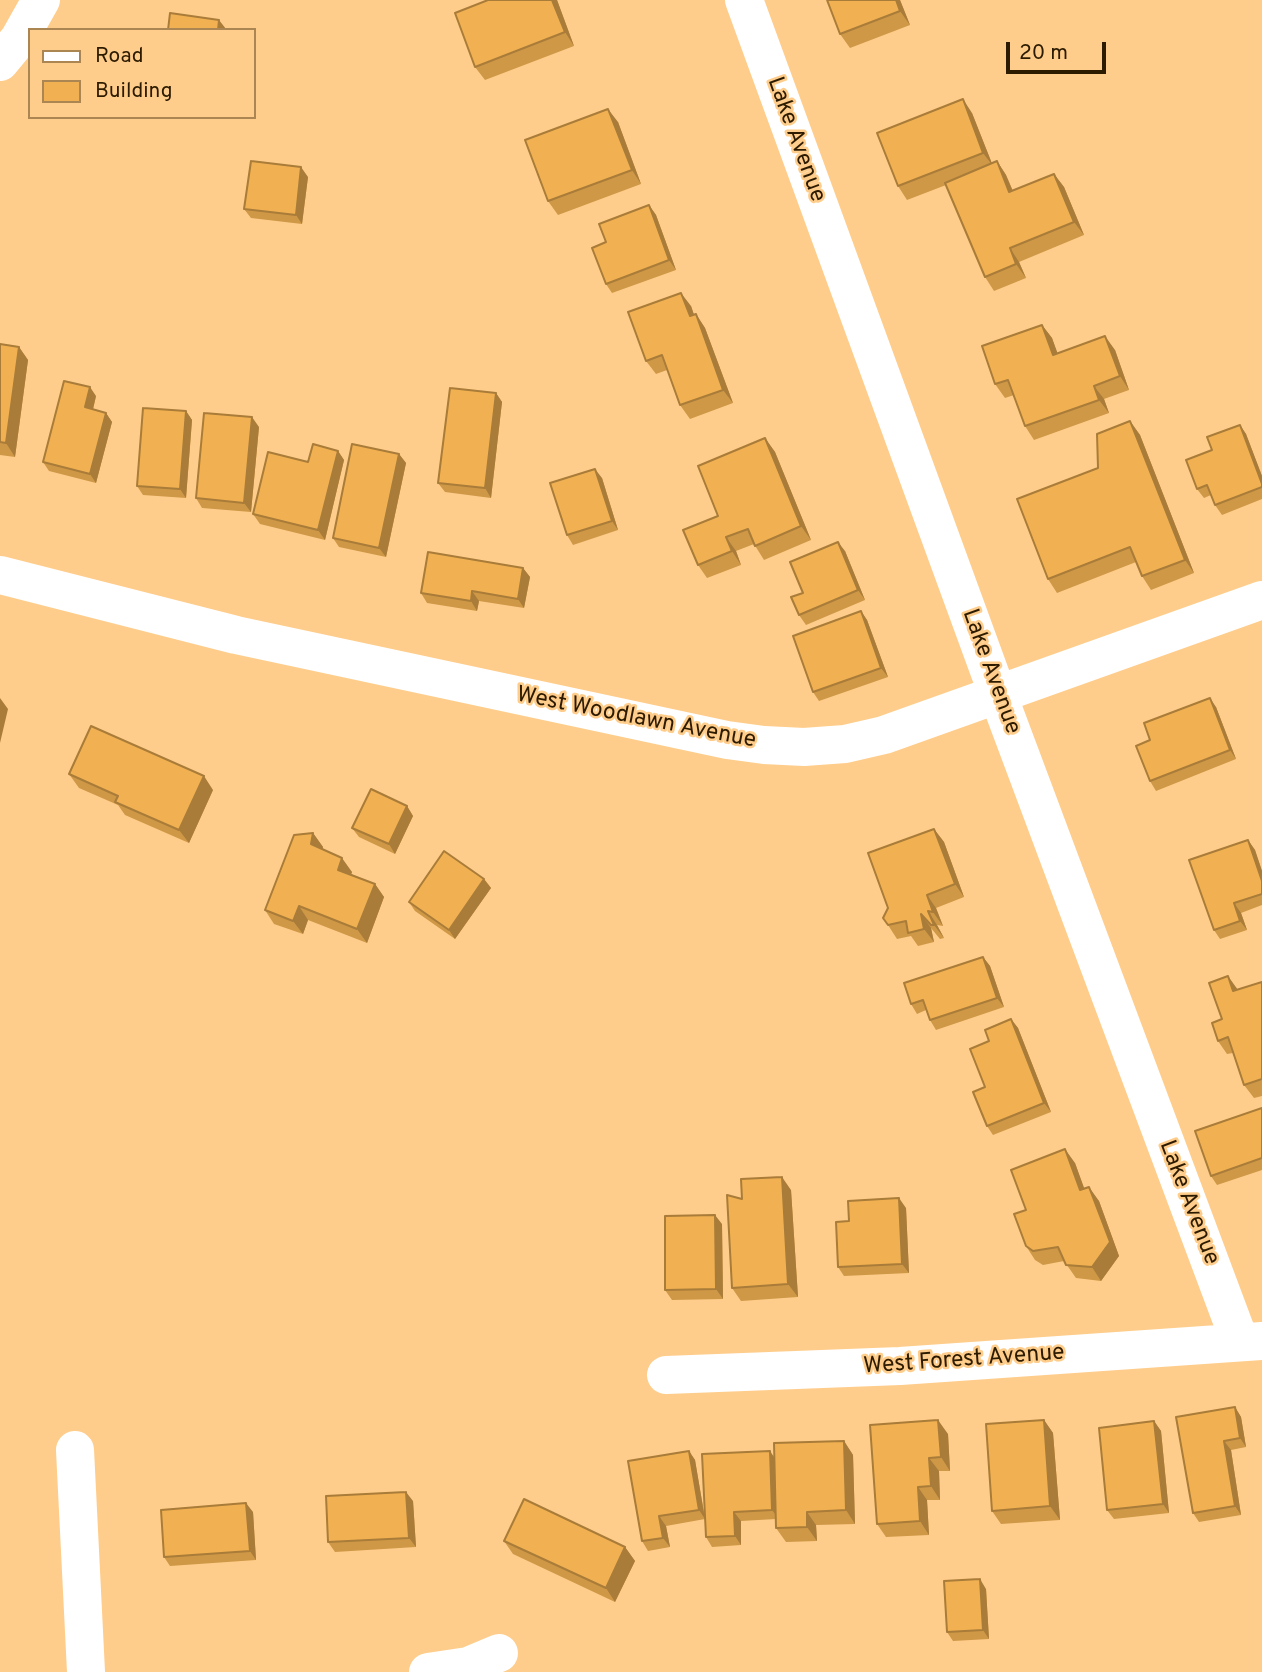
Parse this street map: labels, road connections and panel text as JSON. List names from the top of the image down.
{
  "streets": {
    "street": ["Lake Avenue", "West Woodlawn Avenue", "West Forest Avenue"]
  },
  "crossings": [
    ["Lake Avenue", "West Woodlawn Avenue"],
    ["Lake Avenue", "West Forest Avenue"]
  ],
  "legend": ["Road", "Building"],
  "scale_bar": "20 m"
}
